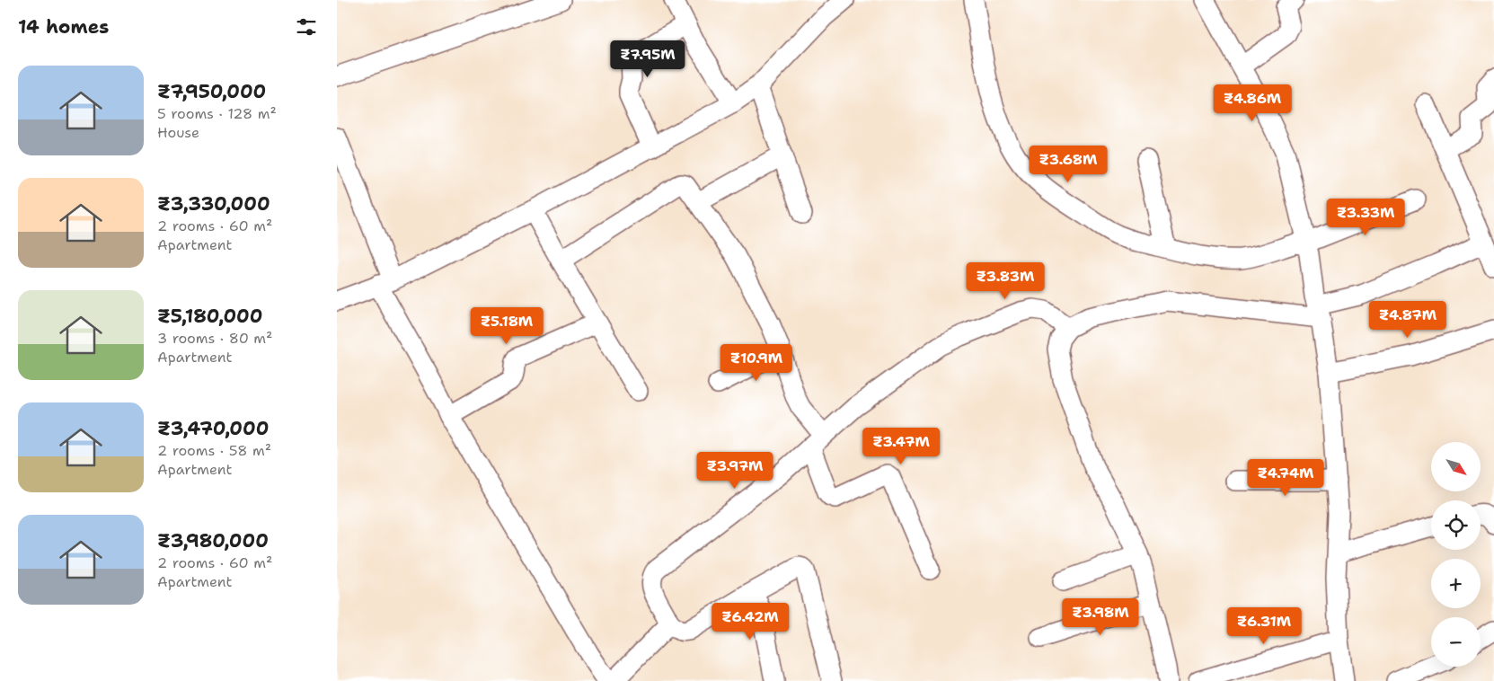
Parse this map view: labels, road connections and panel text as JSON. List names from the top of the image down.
{
  "north": "bottom right",
  "page": {
    "heading": "14 homes",
    "price": [
      "₹7.95M",
      "₹4.86M",
      "₹3.68M",
      "₹3.33M",
      "₹3.83M",
      "₹4.87M",
      "₹5.18M",
      "₹10.9M",
      "₹3.47M",
      "₹3.97M",
      "₹4.74M",
      "₹3.98M",
      "₹6.42M",
      "₹6.31M"
    ],
    "list": [
      {
        "name": "₹7,950,000",
        "note": "5 rooms · 128 m² · House"
      },
      {
        "name": "₹3,330,000",
        "note": "2 rooms · 60 m² · Apartment"
      },
      {
        "name": "₹5,180,000",
        "note": "3 rooms · 80 m² · Apartment"
      },
      {
        "name": "₹3,470,000",
        "note": "2 rooms · 58 m² · Apartment"
      },
      {
        "name": "₹3,980,000",
        "note": "2 rooms · 60 m² · Apartment"
      }
    ],
    "map_buttons": ["+", "−"]
  }
}
